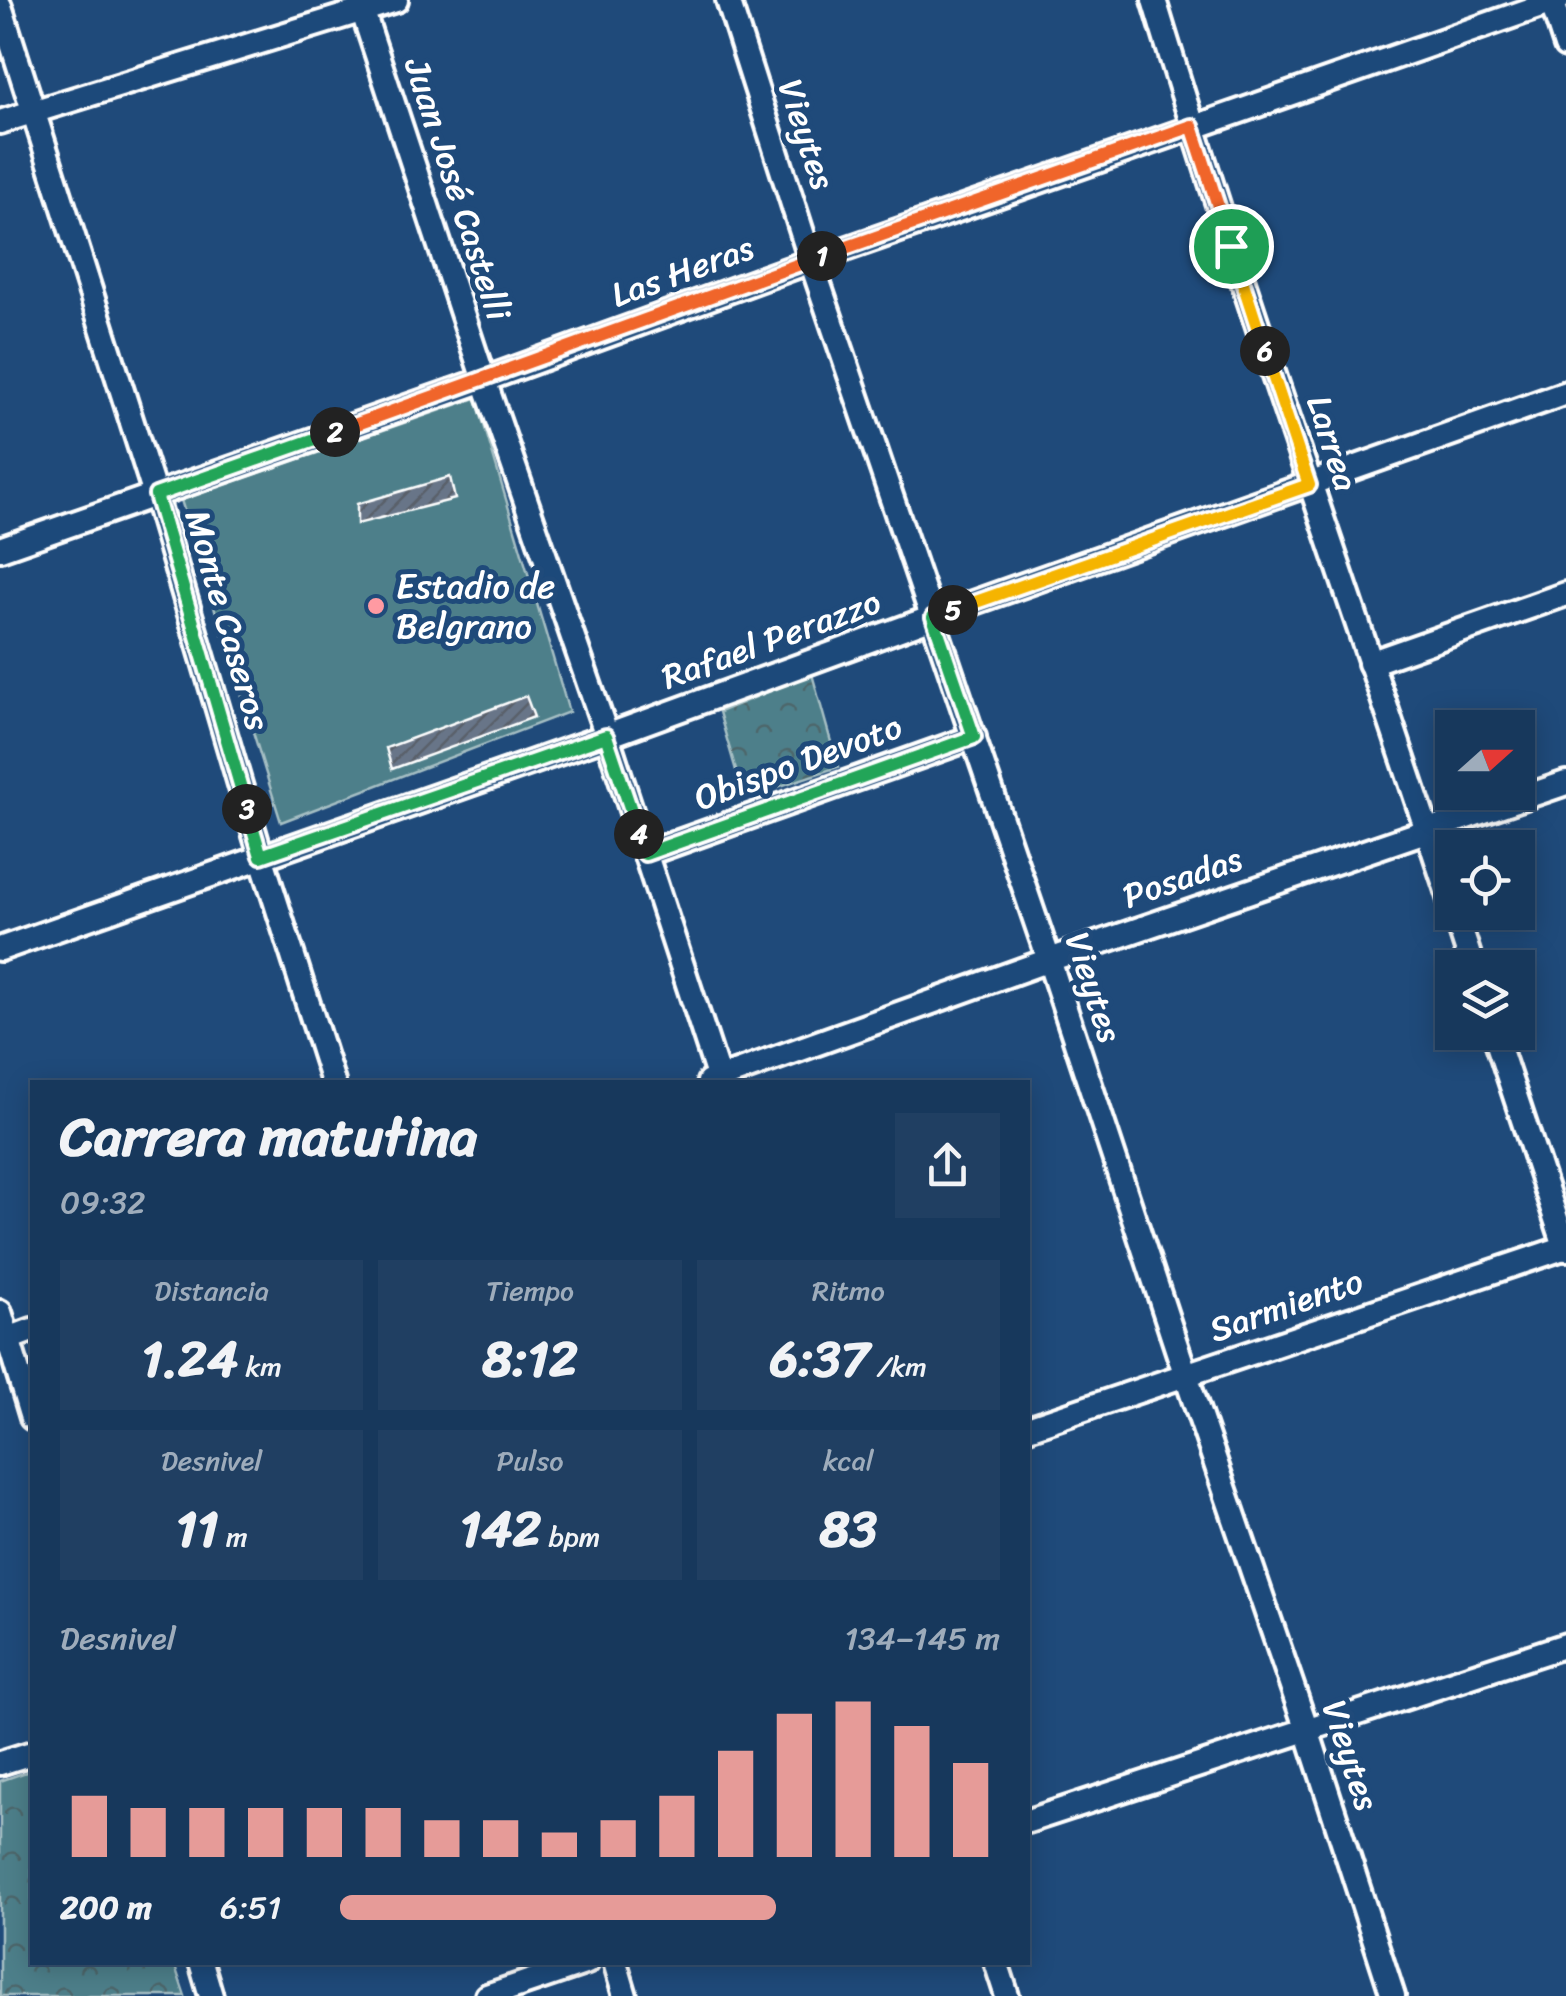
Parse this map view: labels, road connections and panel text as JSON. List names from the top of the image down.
{
  "streets": {
    "street": [
      "Vieytes",
      "Juan José Castelli",
      "Las Heras",
      "Larrea",
      "Monte Caseros",
      "Rafael Perazzo",
      "Obispo Devoto",
      "Posadas",
      "Sarmiento"
    ]
  },
  "crossings": [
    ["Vieytes", "Las Heras"],
    ["Vieytes", "Rafael Perazzo"],
    ["Vieytes", "Obispo Devoto"],
    ["Vieytes", "Posadas"],
    ["Vieytes", "Sarmiento"],
    ["Juan José Castelli", "Las Heras"],
    ["Juan José Castelli", "Rafael Perazzo"],
    ["Juan José Castelli", "Obispo Devoto"],
    ["Las Heras", "Larrea"],
    ["Las Heras", "Monte Caseros"],
    ["Larrea", "Rafael Perazzo"],
    ["Larrea", "Posadas"],
    ["Monte Caseros", "Rafael Perazzo"]
  ],
  "places": ["Estadio de Belgrano"],
  "north": "right",
  "page": {
    "pins": [
      "1",
      "6",
      "2",
      "5",
      "3",
      "4"
    ],
    "heading": ["Carrera matutina", "09:32"],
    "stats": [
      ["Distancia", "1.24 km"],
      ["Tiempo", "8:12"],
      ["Ritmo", "6:37 /km"],
      ["Desnivel", "11 m"],
      ["Pulso", "142 bpm"],
      ["kcal", "83"]
    ],
    "chart": ["Desnivel", "134–145 m"],
    "list": [
      {
        "name": "200 m",
        "note": "6:51"
      }
    ]
  }
}
